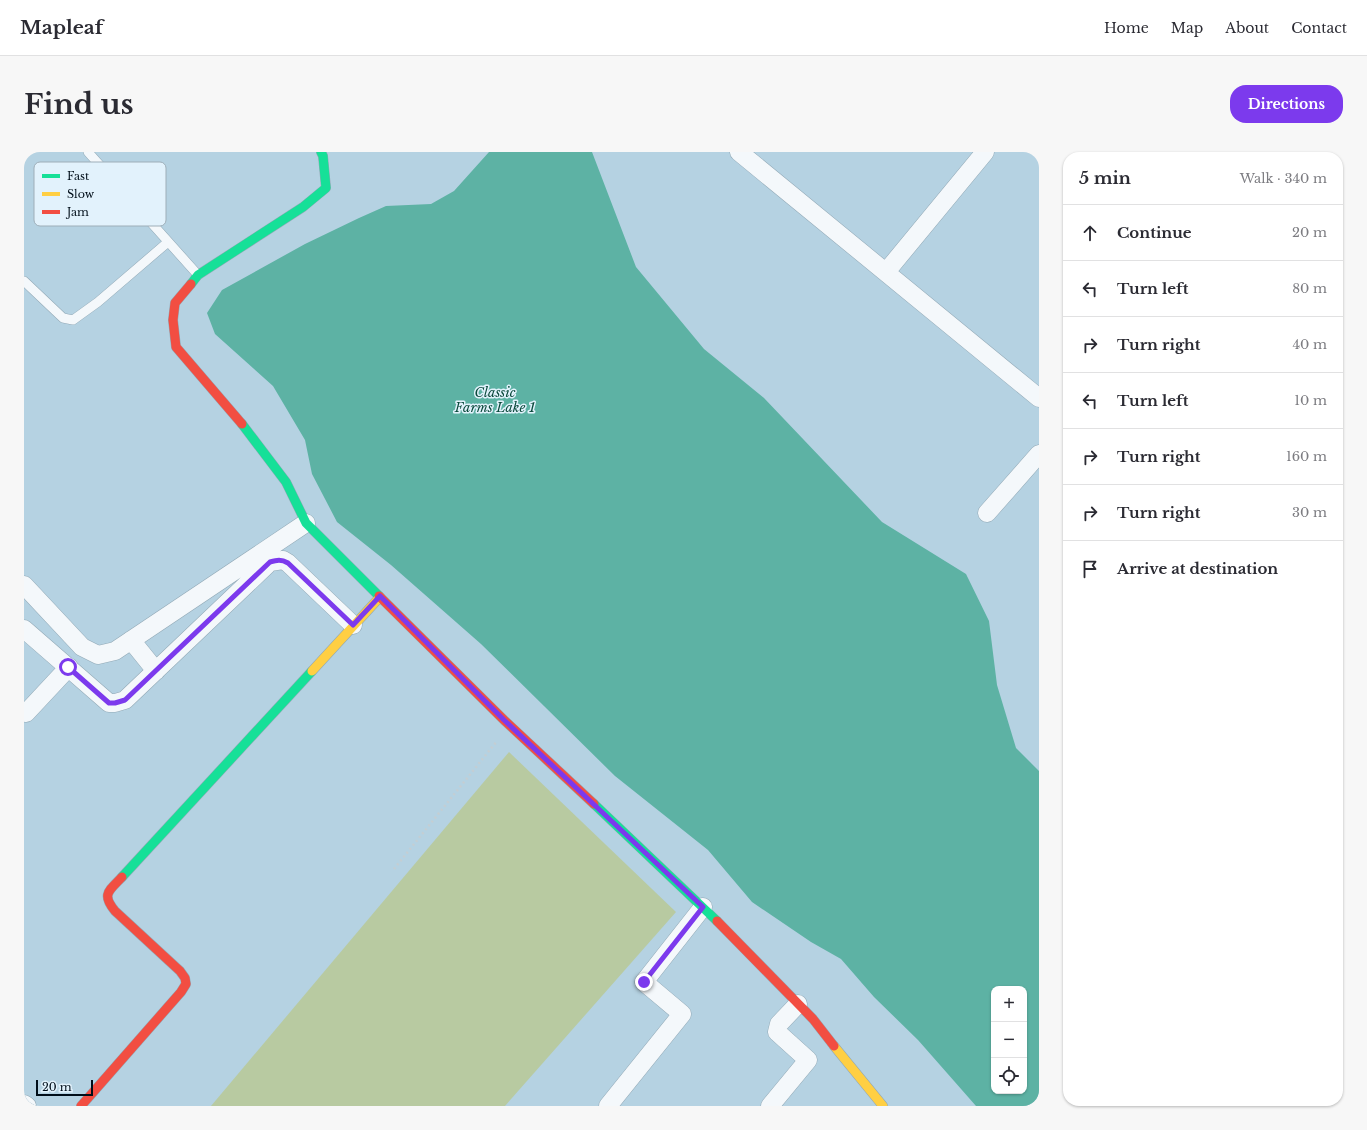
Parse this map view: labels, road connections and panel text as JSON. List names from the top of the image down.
{
  "water": ["Classic Farms Lake 1"],
  "legend": ["Fast", "Slow", "Jam"],
  "scale_bar": "20 m",
  "page": {
    "header": "Mapleaf",
    "nav": [
      "Home",
      "Map",
      "About",
      "Contact"
    ],
    "buttons": "Directions",
    "title": "Find us",
    "heading": ["5 min", "Walk · 340 m"],
    "list": [
      ["Continue", "20 m"],
      ["Turn left", "80 m"],
      ["Turn right", "40 m"],
      ["Turn left", "10 m"],
      ["Turn right", "160 m"],
      ["Turn right", "30 m"],
      "Arrive at destination"
    ],
    "map_buttons": ["+", "−"],
    "scale": "20 m"
  }
}
